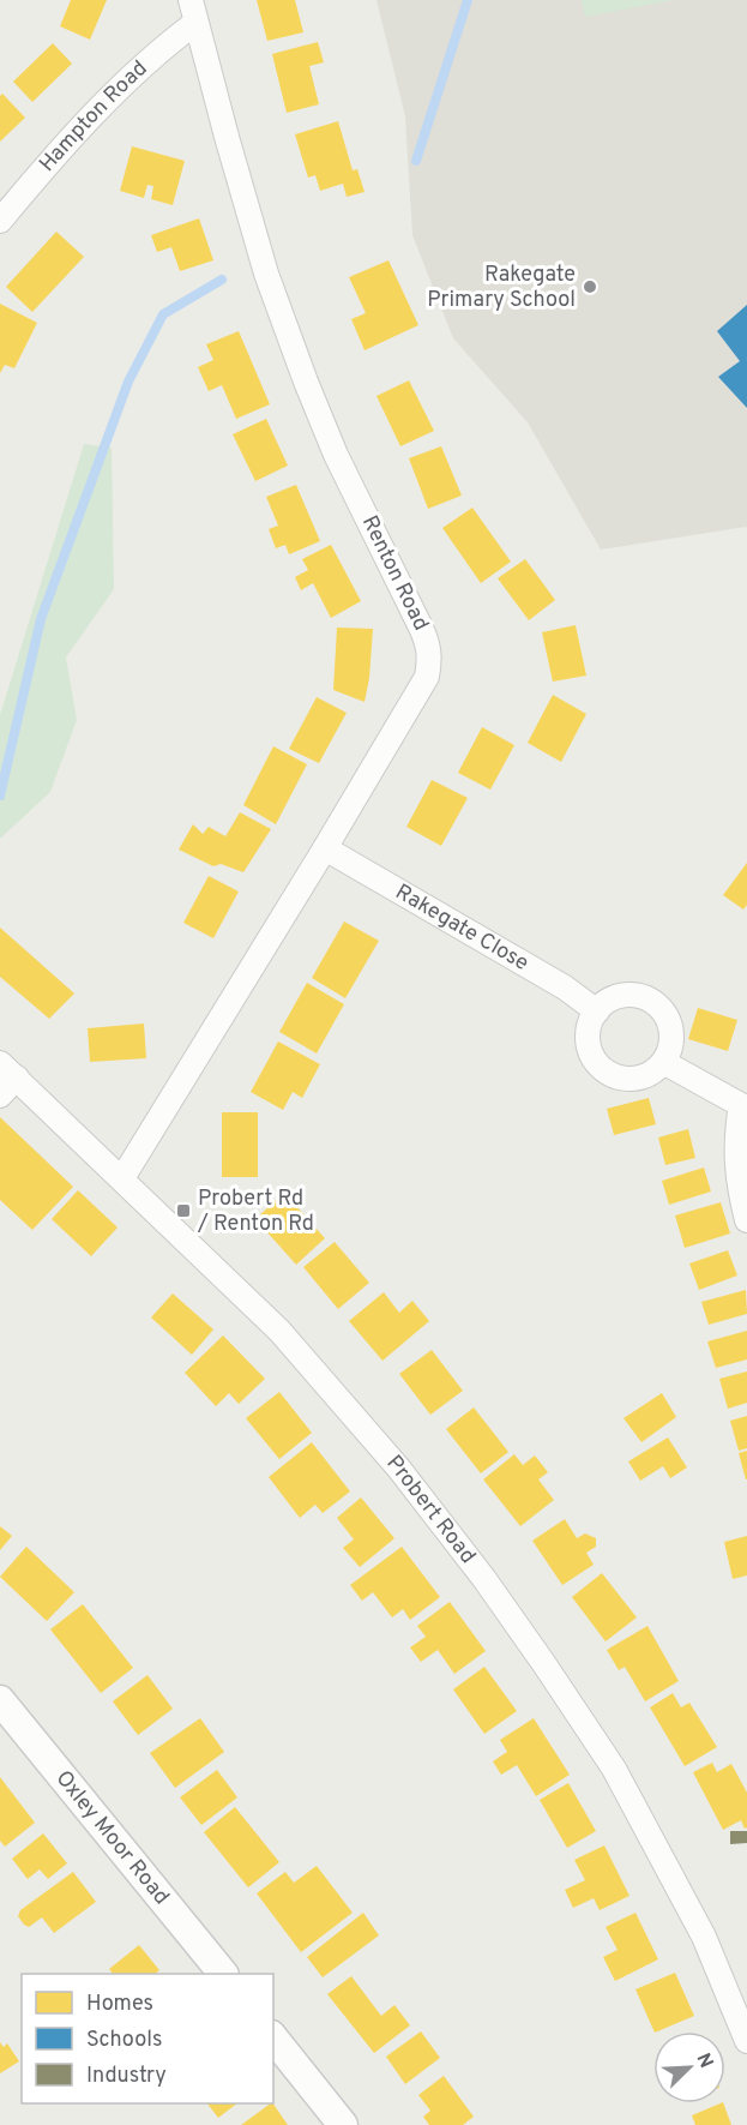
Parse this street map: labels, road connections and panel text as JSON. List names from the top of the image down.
{
  "streets": {
    "street": [
      "Hampton Road",
      "Renton Road",
      "Rakegate Close",
      "Probert Road",
      "Oxley Moor Road"
    ]
  },
  "crossings": [
    ["Hampton Road", "Renton Road"],
    ["Renton Road", "Rakegate Close"],
    ["Renton Road", "Probert Road"]
  ],
  "places": {
    "other": ["Rakegate Primary School"],
    "transit": ["Probert Rd / Renton Rd"]
  },
  "legend": ["Homes", "Schools", "Industry"],
  "north": "top right"
}
